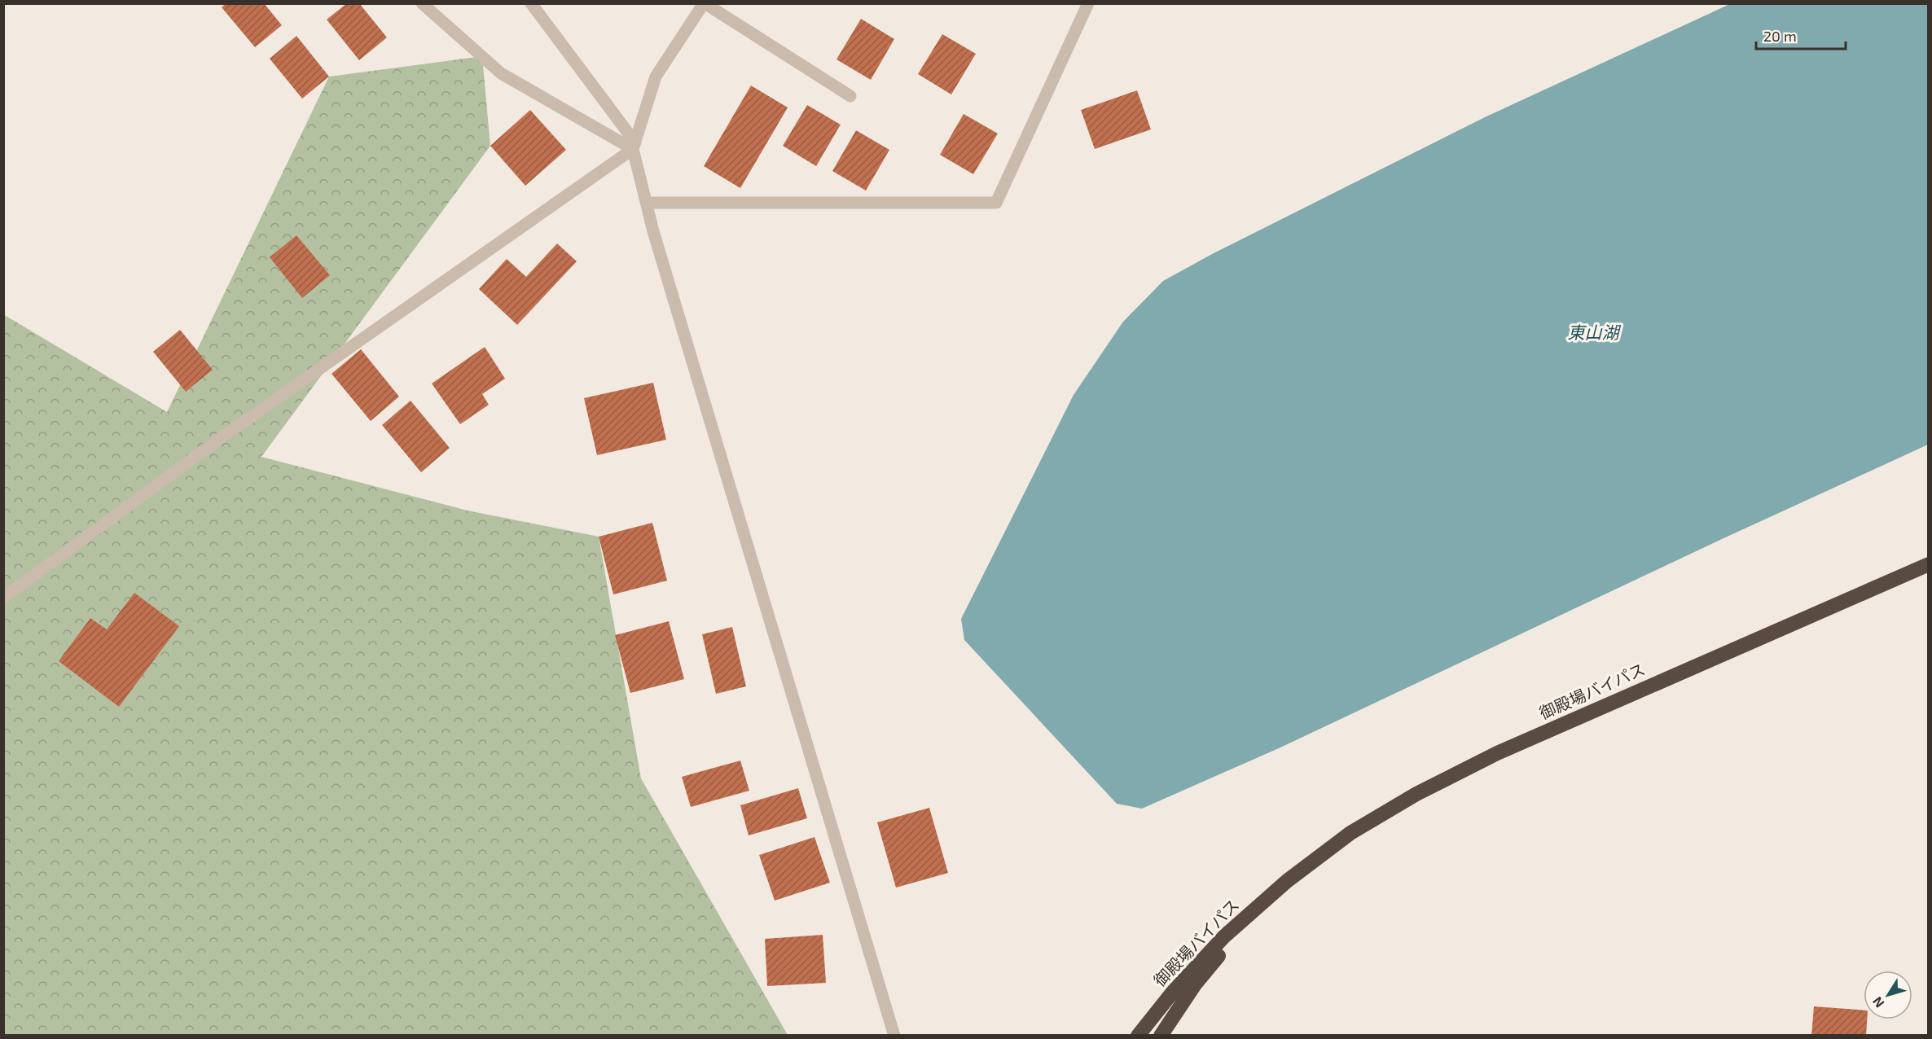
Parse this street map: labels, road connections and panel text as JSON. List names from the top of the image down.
{
  "streets": {
    "highway": ["御殿場バイパス"]
  },
  "water": ["東山湖"],
  "scale_bar": "20 m",
  "north": "bottom left"
}
